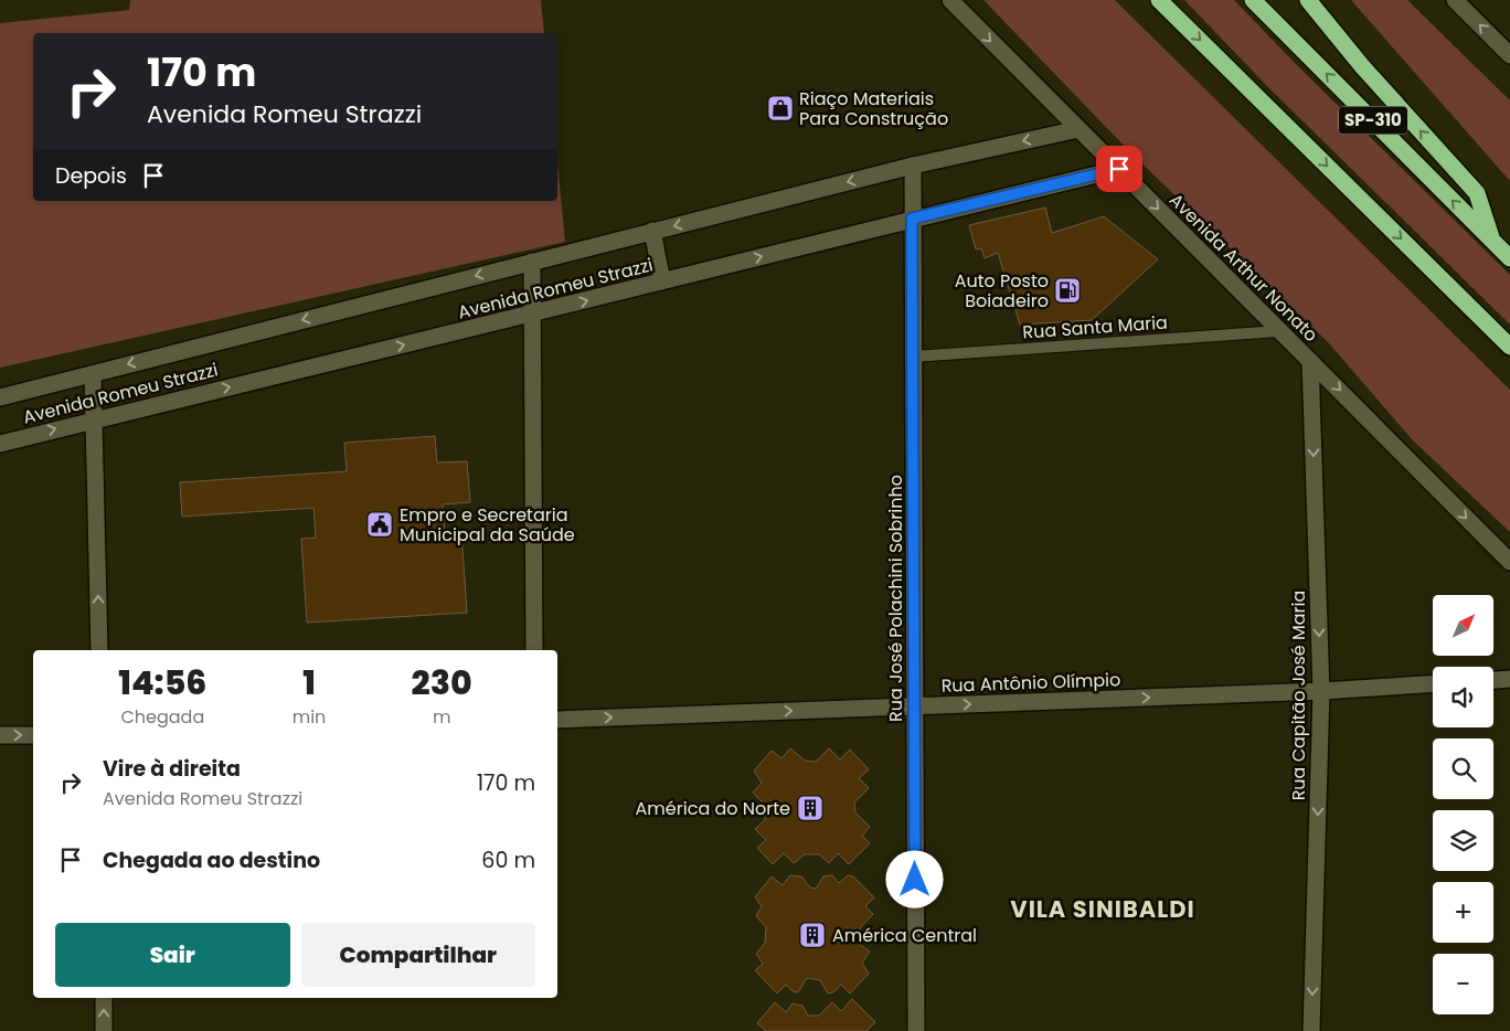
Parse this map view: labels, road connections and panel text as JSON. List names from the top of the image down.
{
  "streets": {
    "highway": ["SP-310"],
    "main road": [
      "Avenida Arthur Nonato",
      "Avenida Romeu Strazzi",
      "Rua José Polachini Sobrinho",
      "Rua Antônio Olímpio",
      "Rua Capitão José Maria"
    ],
    "lane": ["Rua Santa Maria"]
  },
  "crossings": [
    ["Avenida Arthur Nonato", "Avenida Romeu Strazzi"],
    ["Avenida Arthur Nonato", "Rua Santa Maria"],
    ["Avenida Arthur Nonato", "Rua Capitão José Maria"],
    ["Avenida Romeu Strazzi", "Rua José Polachini Sobrinho"],
    ["Rua Santa Maria", "Rua José Polachini Sobrinho"],
    ["Rua José Polachini Sobrinho", "Rua Antônio Olímpio"],
    ["Rua Antônio Olímpio", "Rua Capitão José Maria"]
  ],
  "one_way": ["Avenida Arthur Nonato", "Rua Antônio Olímpio", "Rua Capitão José Maria"],
  "districts": ["VILA SINIBALDI"],
  "places": {
    "shop": ["Riaço Materiais Para Construção"],
    "fuel station": ["Auto Posto Boiadeiro"],
    "public building": ["Empro e Secretaria Municipal da Saúde"],
    "building": ["América do Norte", "América Central"]
  },
  "north": "top right",
  "page": {
    "turn": ["170 m", "Avenida Romeu Strazzi"],
    "then": "Depois",
    "map_buttons": ["+", "−"],
    "eta": [
      "14:56",
      "Chegada",
      "1",
      "min",
      "230",
      "m"
    ],
    "list": [
      {
        "name": "Vire à direita",
        "note": "Avenida Romeu Strazzi",
        "value": "170 m"
      },
      {
        "name": "Chegada ao destino",
        "value": "60 m"
      }
    ],
    "buttons": ["Sair", "Compartilhar"]
  }
}
